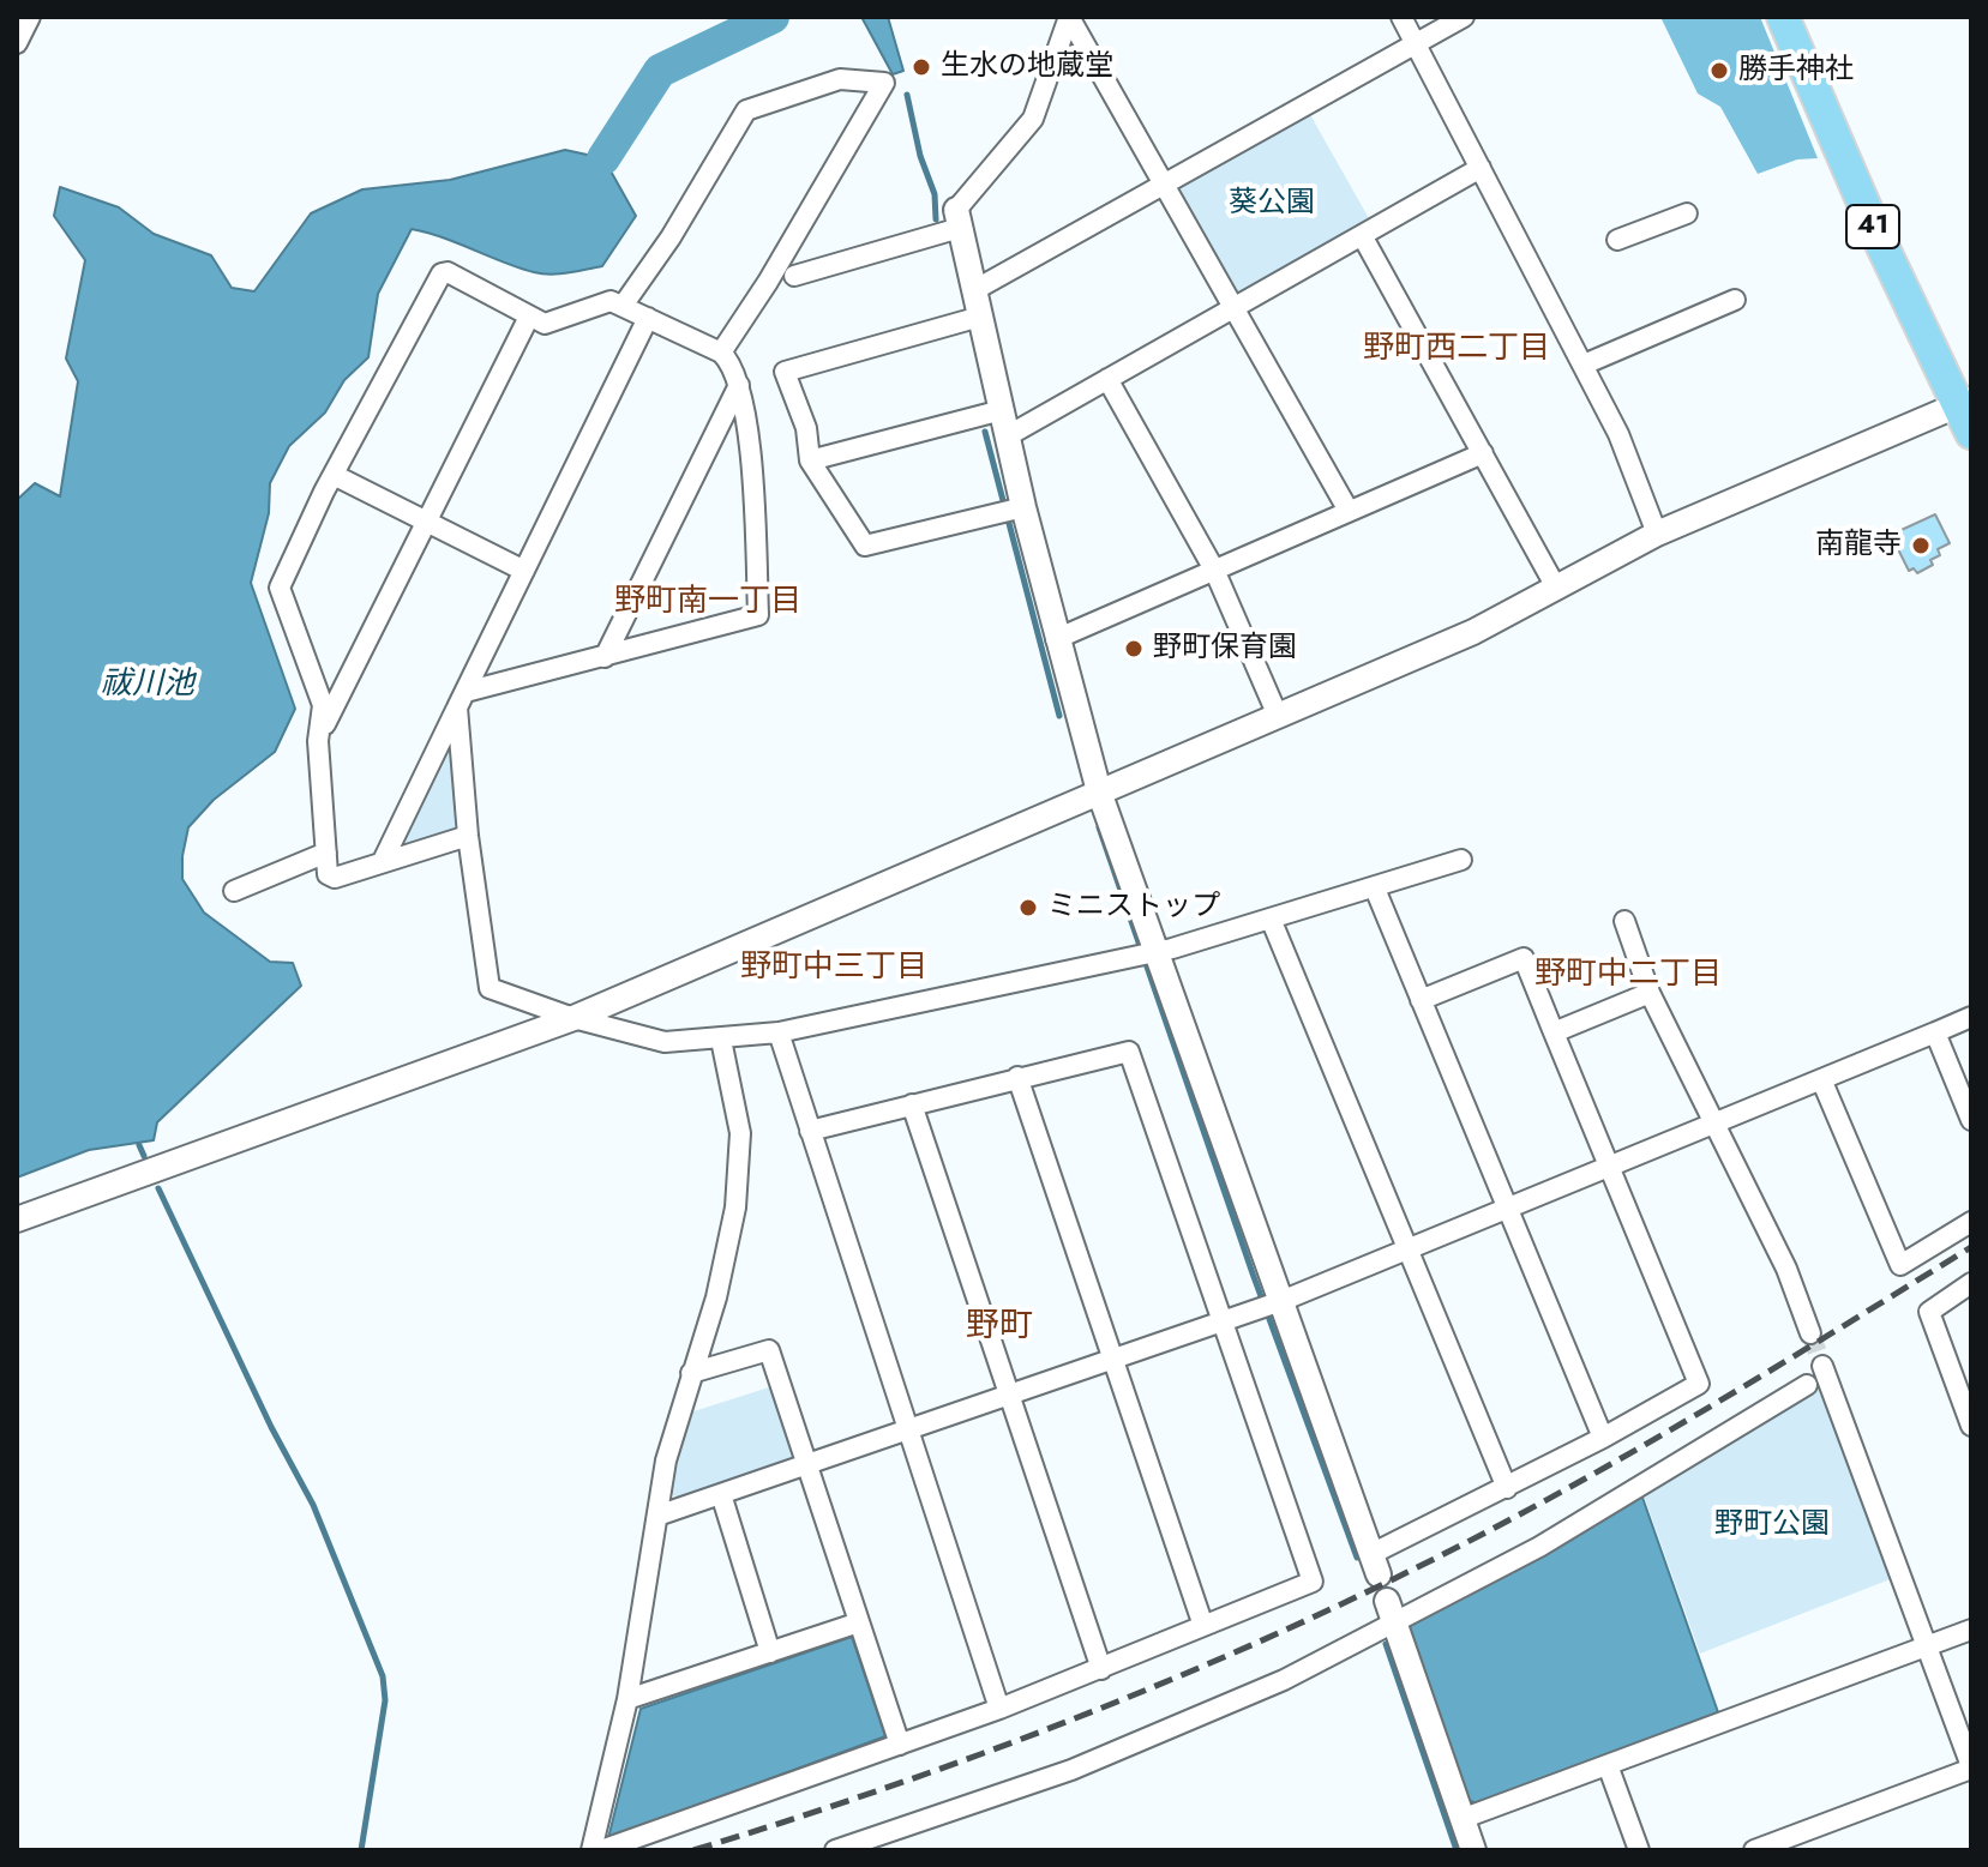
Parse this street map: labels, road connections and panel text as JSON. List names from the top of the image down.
{
  "streets": {
    "main road": ["41"]
  },
  "districts": [
    "野町西二丁目",
    "野町南一丁目",
    "野町中三丁目",
    "野町中二丁目",
    "野町"
  ],
  "water": ["祓川池"],
  "parks": ["葵公園", "野町公園"],
  "places": [
    "生水の地蔵堂",
    "勝手神社",
    "南龍寺",
    "野町保育園",
    "ミニストップ"
  ]
}
